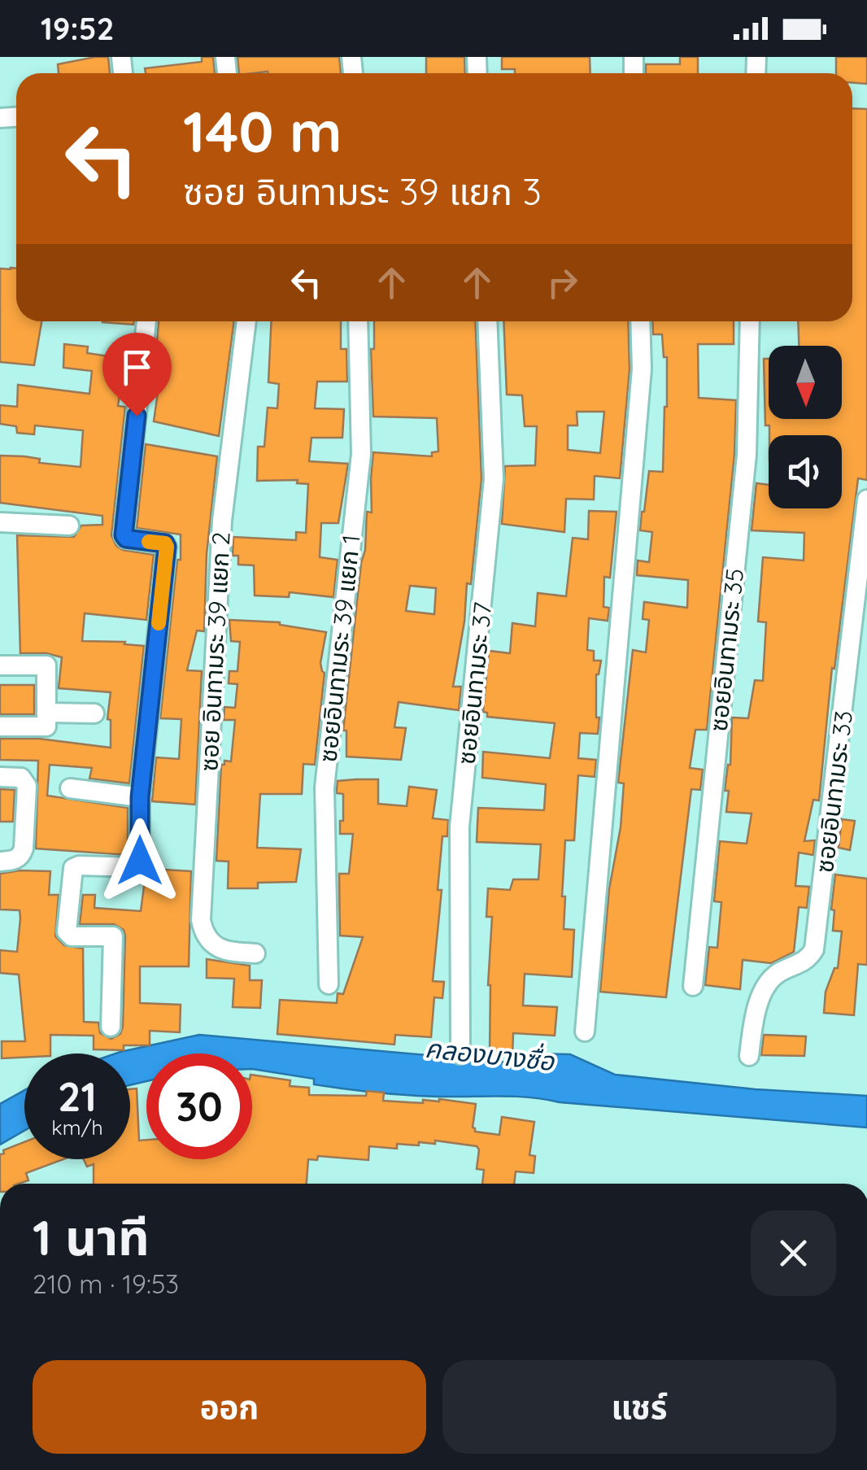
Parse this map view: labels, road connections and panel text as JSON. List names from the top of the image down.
{
  "streets": {
    "street": [
      "ซอยอินทามระ 39 แยก 1",
      "ซอยอินทามระ 35",
      "ซอย อินทามระ 39 แยก 2",
      "ซอยอินทามระ 37",
      "ซอยอินทามระ 33"
    ]
  },
  "water": ["คลองบางซื่อ"],
  "north": "bottom",
  "page": {
    "status": "19:52",
    "turn": ["140 m", "ซอย อินทามระ 39 แยก 3"],
    "speed": "21 km/h",
    "limit": "30",
    "heading": ["1 นาที", "210 m · 19:53"],
    "buttons": ["ออก", "แชร์"]
  }
}
